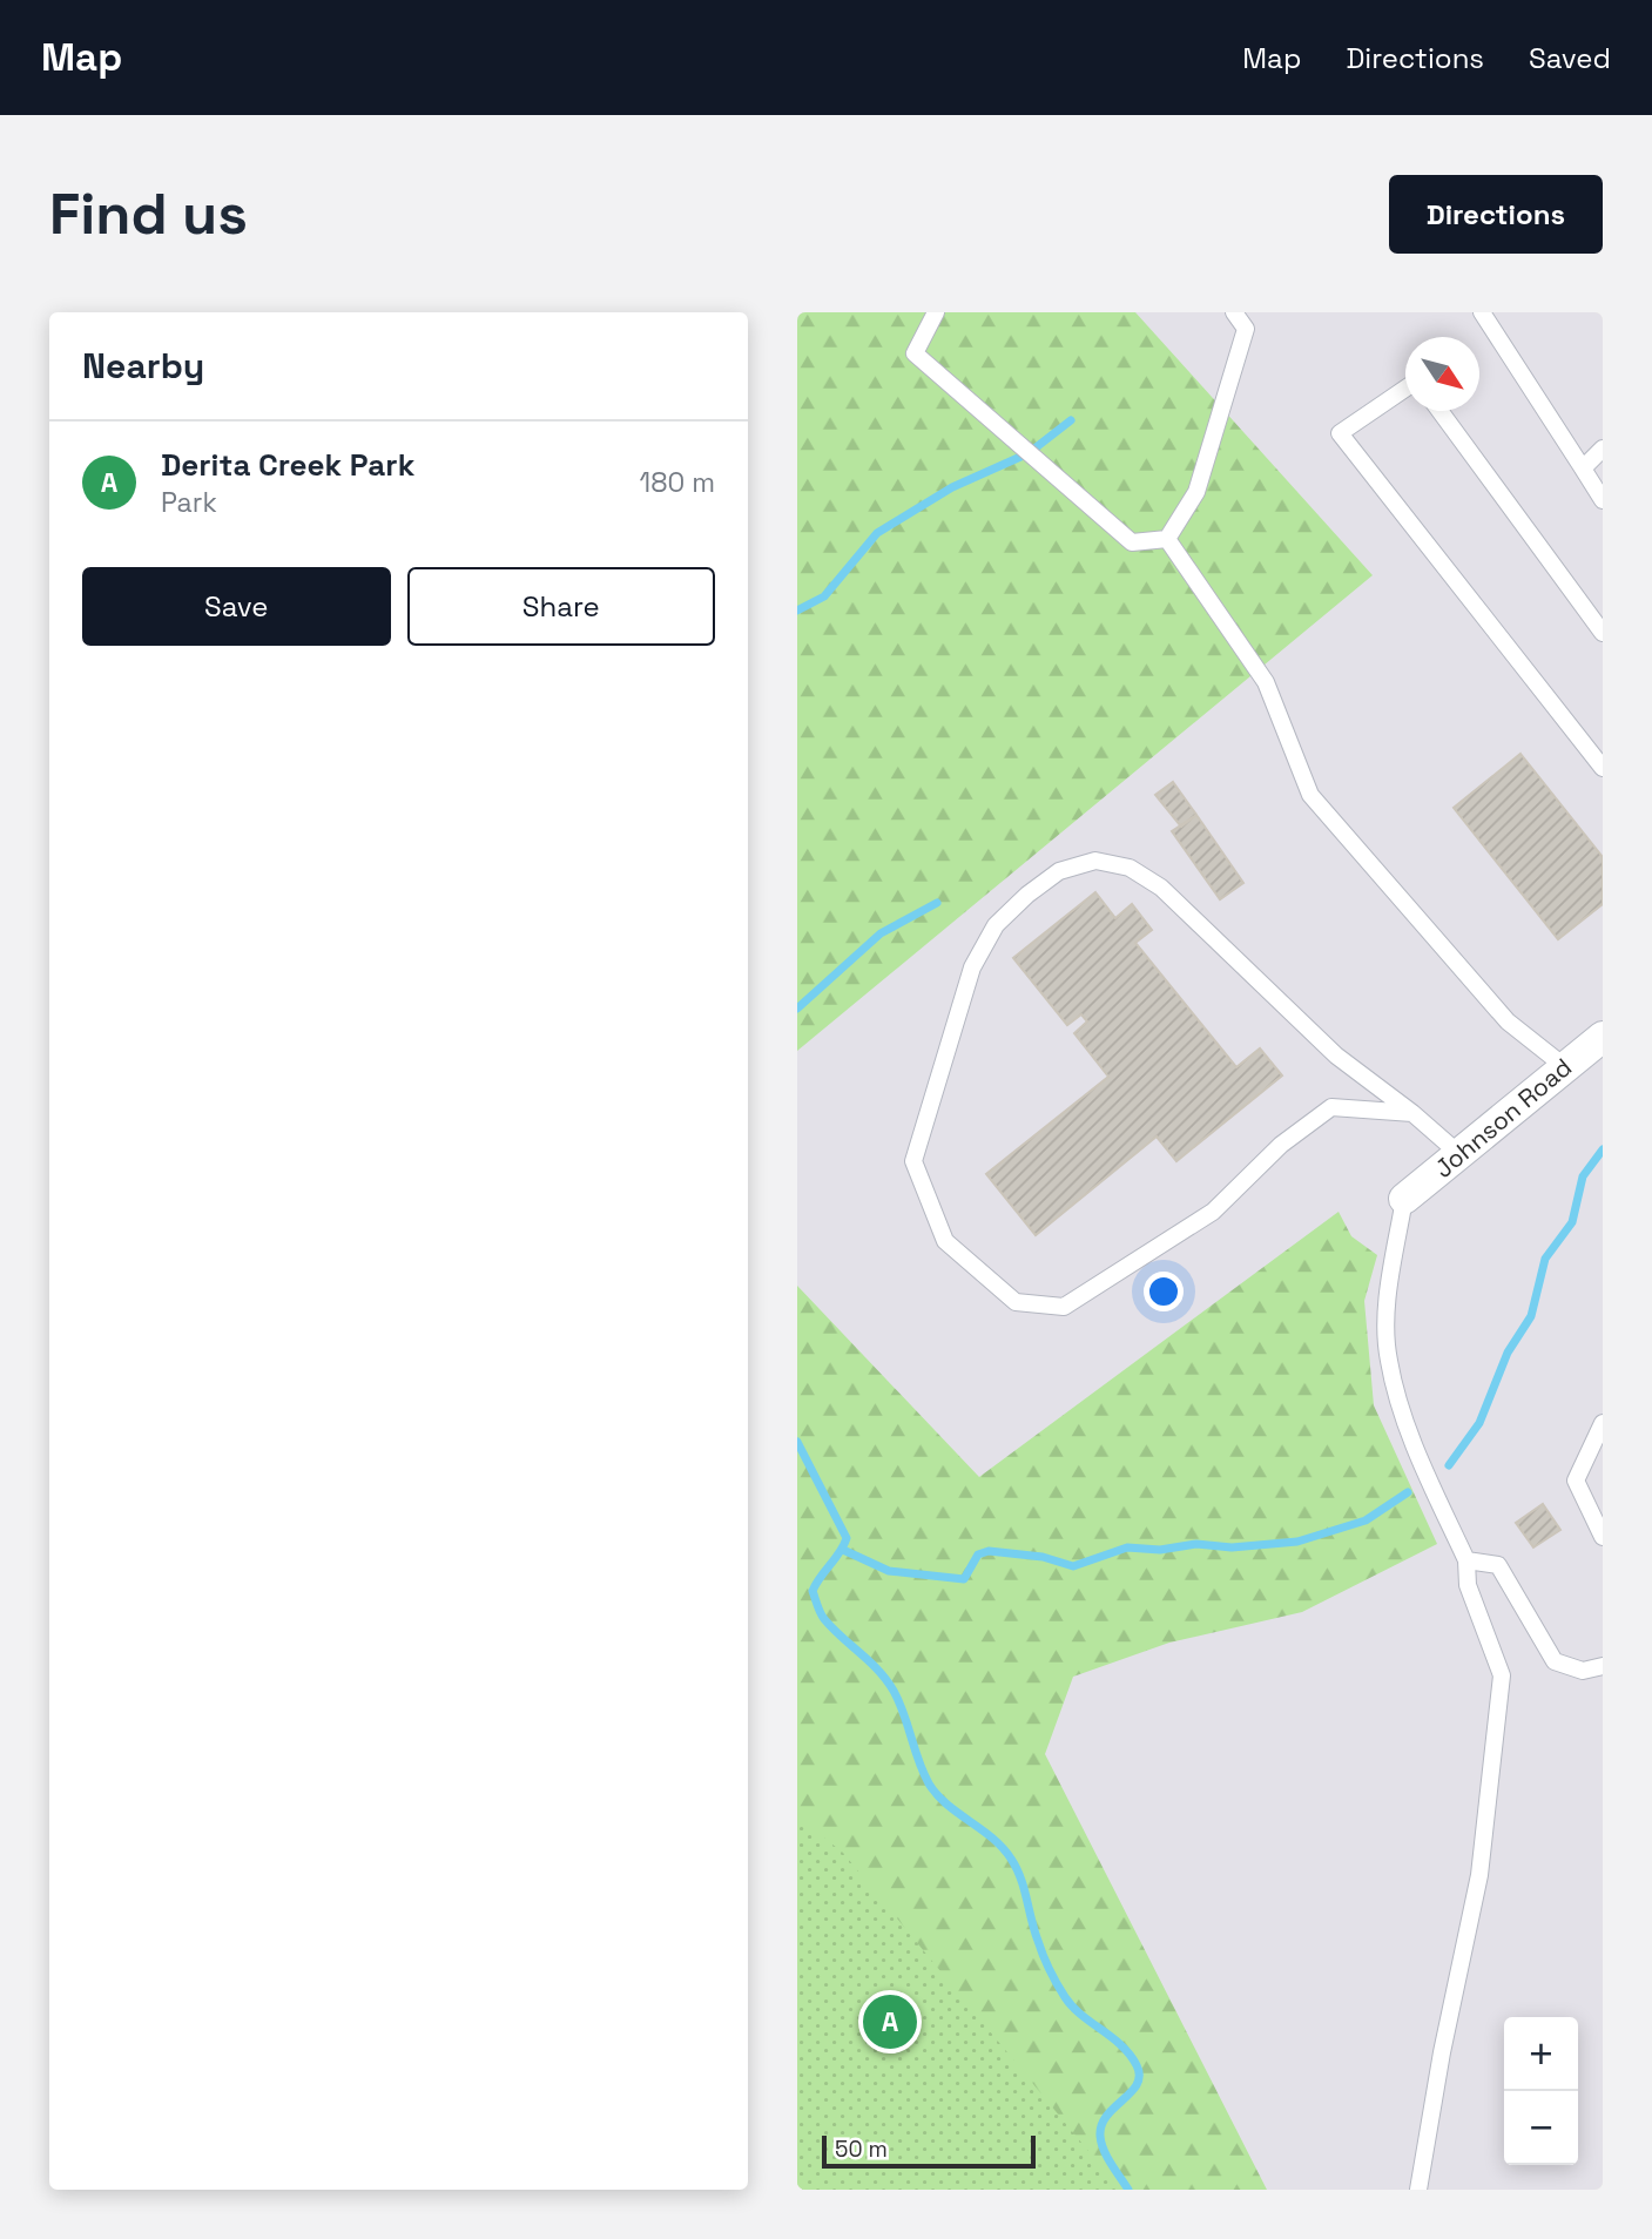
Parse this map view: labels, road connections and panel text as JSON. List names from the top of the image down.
{
  "streets": {
    "street": ["Johnson Road"]
  },
  "scale_bar": "50 m",
  "north": "bottom right",
  "page": {
    "header": "Map",
    "nav": ["Map", "Directions", "Saved"],
    "buttons": [
      "Directions",
      ["Save", "Share"]
    ],
    "title": "Find us",
    "heading": "Nearby",
    "list": [
      {
        "mark": "A",
        "name": "Derita Creek Park",
        "note": "Park",
        "value": "180 m"
      }
    ],
    "pins": "A",
    "map_buttons": ["+", "−"],
    "scale": "50 m"
  }
}
